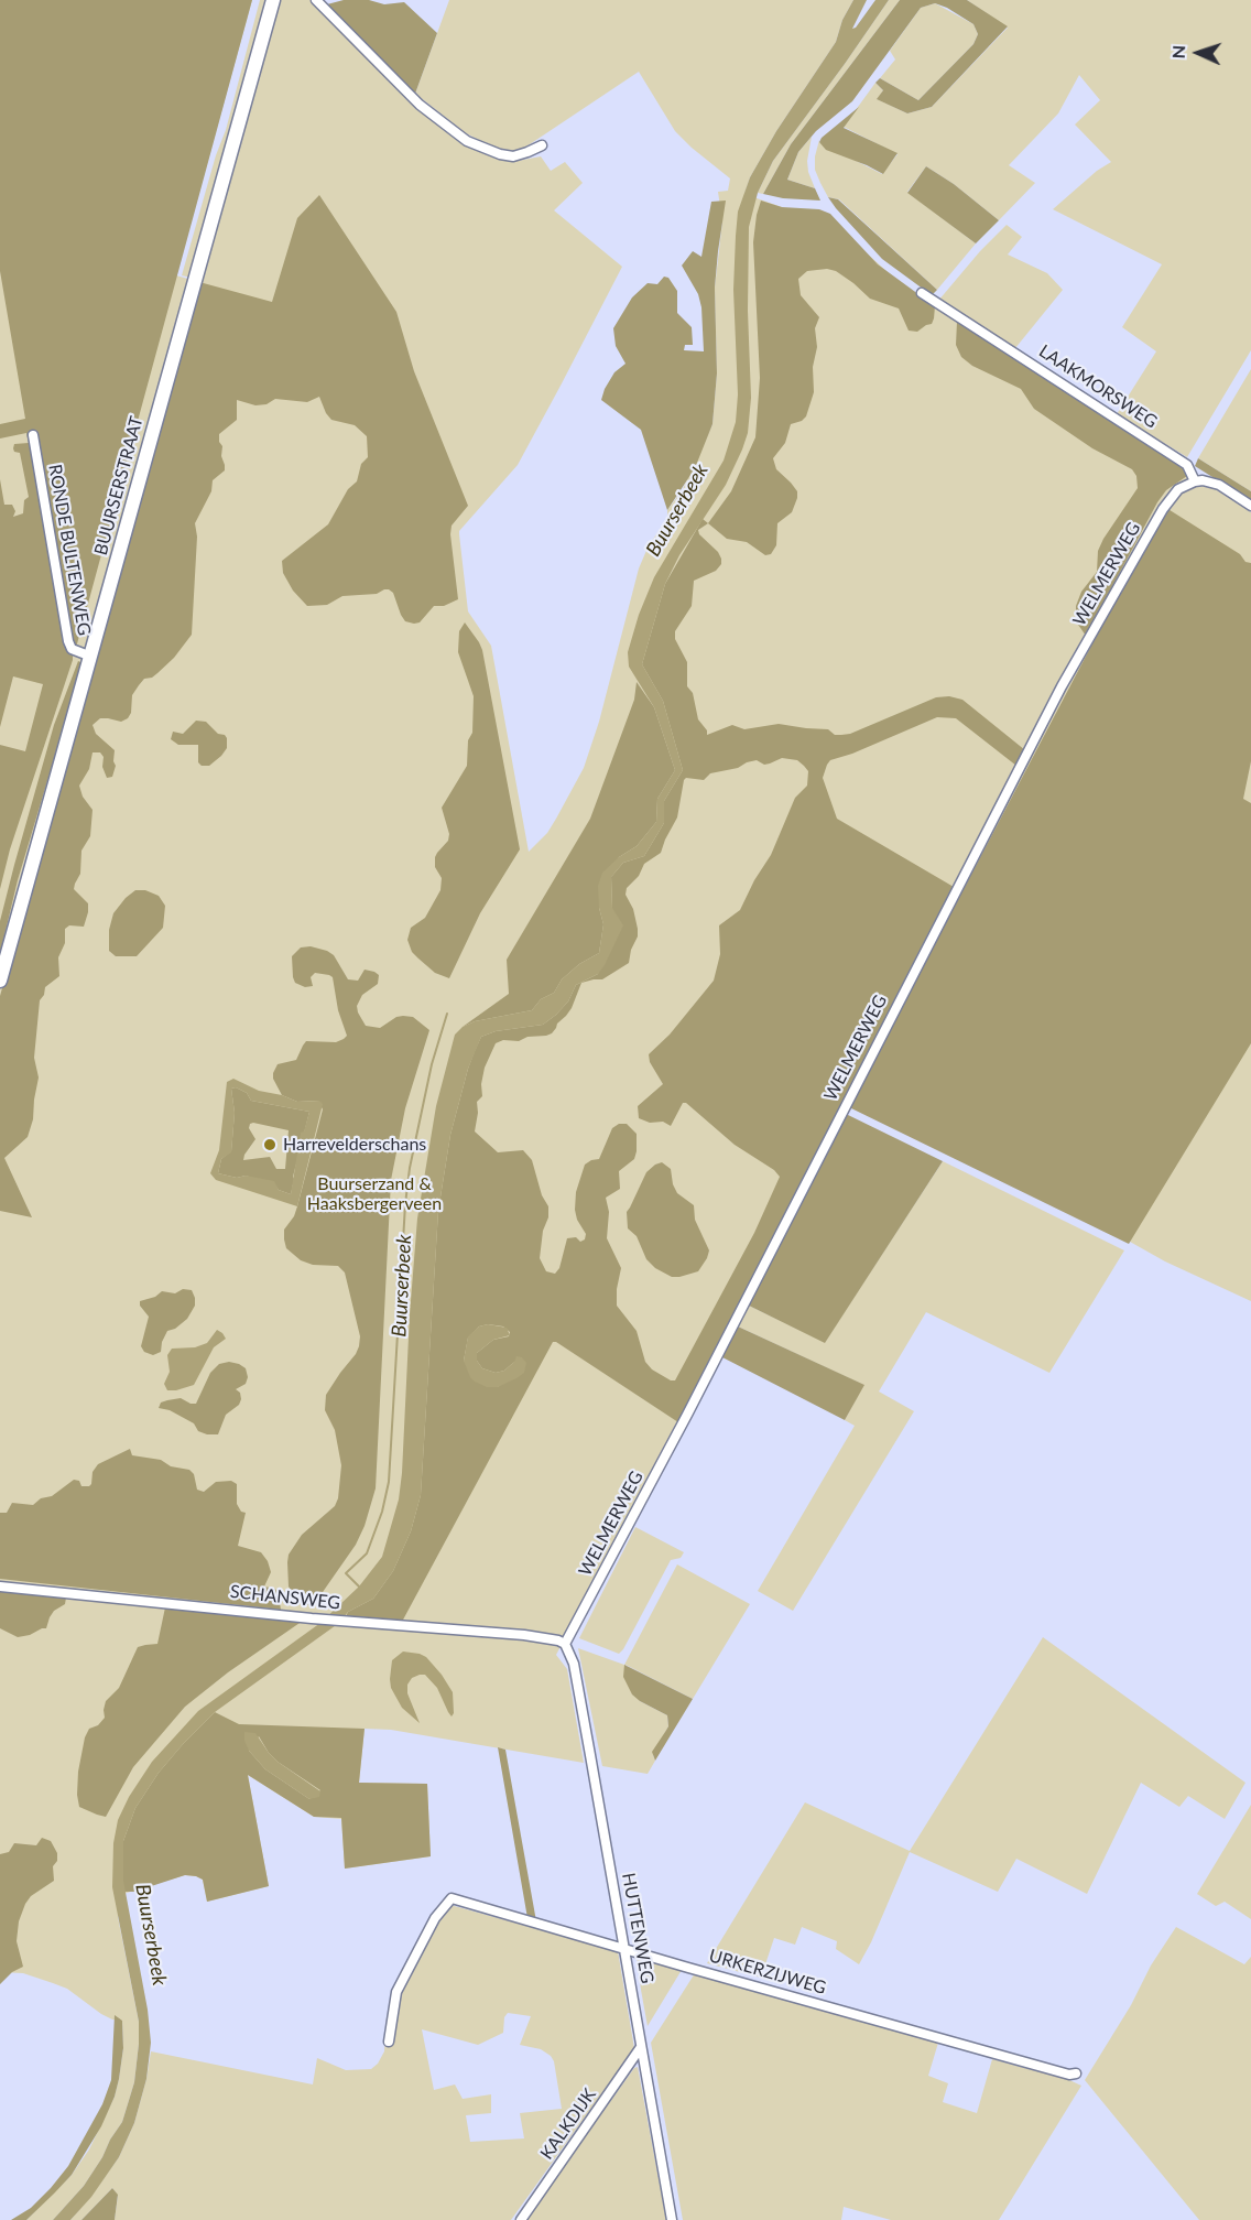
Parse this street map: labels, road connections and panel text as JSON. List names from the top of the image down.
{
  "streets": {
    "main road": ["BUURSERSTRAAT"],
    "street": [
      "LAAKMORSWEG",
      "RONDE BULTENWEG",
      "WELMERWEG",
      "SCHANSWEG",
      "HUTTENWEG",
      "URKERZIJWEG",
      "KALKDIJK"
    ]
  },
  "crossings": [
    ["LAAKMORSWEG", "WELMERWEG"],
    ["BUURSERSTRAAT", "RONDE BULTENWEG"],
    ["WELMERWEG", "SCHANSWEG"],
    ["WELMERWEG", "HUTTENWEG"],
    ["SCHANSWEG", "HUTTENWEG"],
    ["HUTTENWEG", "URKERZIJWEG"],
    ["HUTTENWEG", "KALKDIJK"]
  ],
  "water": ["Buurserbeek"],
  "parks": ["Buurserzand & Haaksbergerveen"],
  "places": ["Harrevelderschans"],
  "north": "left"
}
